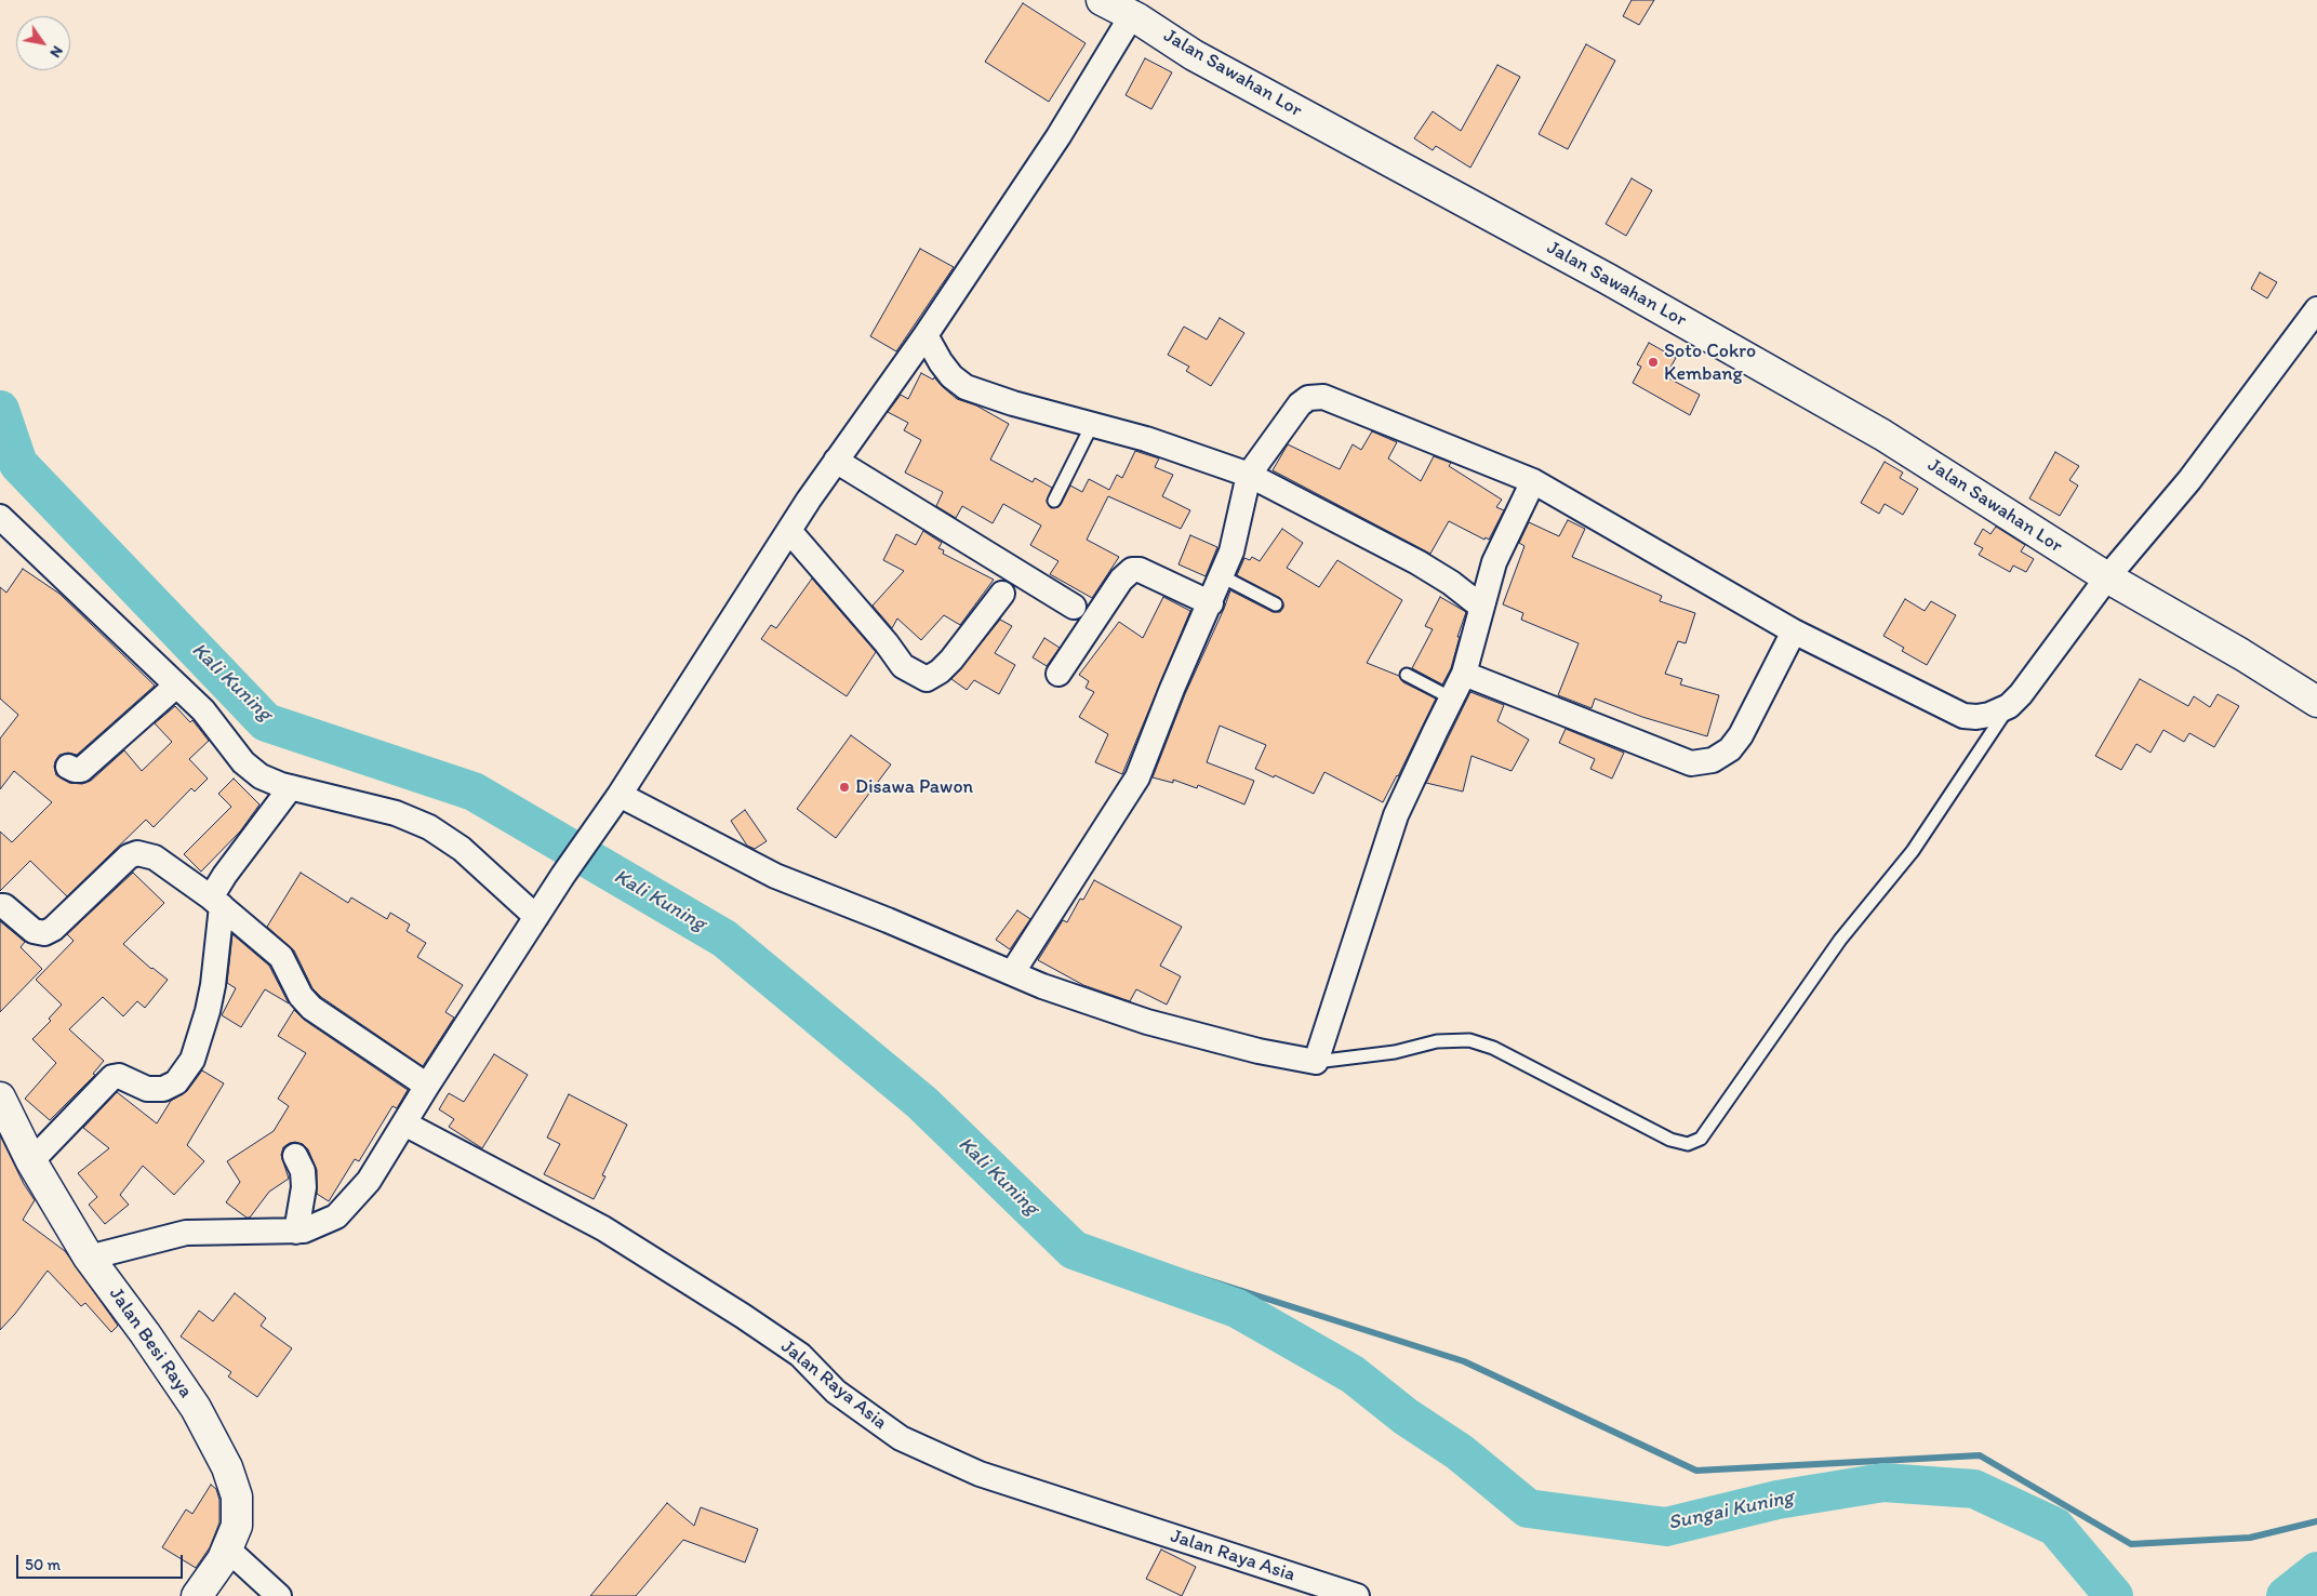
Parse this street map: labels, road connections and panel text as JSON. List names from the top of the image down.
{
  "streets": {
    "main road": ["Jalan Sawahan Lor", "Jalan Besi Raya"],
    "street": ["Jalan Raya Asia"]
  },
  "water": ["Kali Kuning", "Sungai Kuning"],
  "places": ["Soto Cokro Kembang", "Disawa Pawon"],
  "scale_bar": "50 m",
  "north": "bottom right"
}
